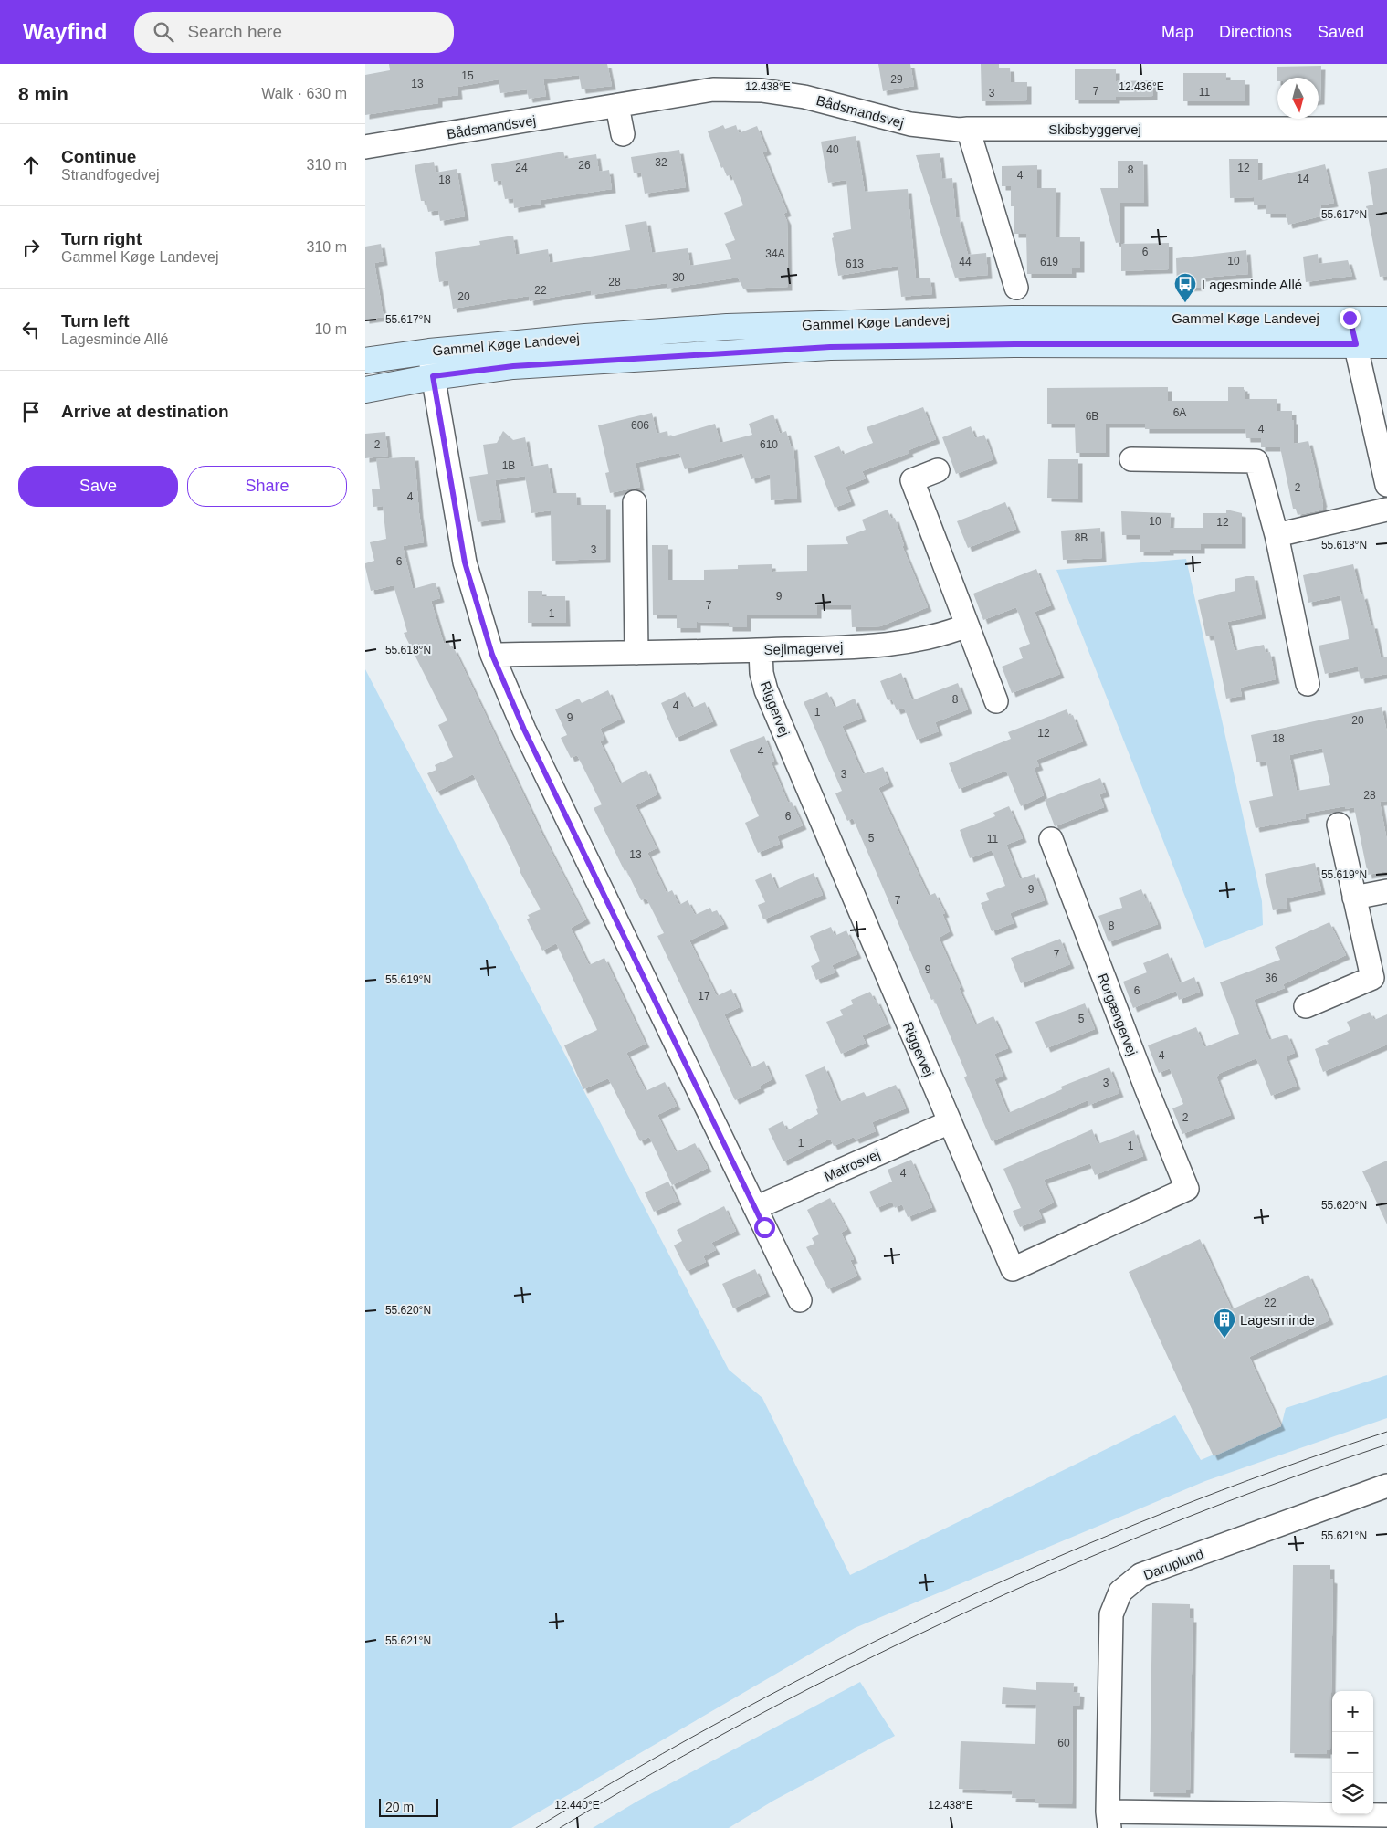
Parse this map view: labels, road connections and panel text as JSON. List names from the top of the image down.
{
  "streets": {
    "main road": ["Gammel Køge Landevej"],
    "street": [
      "Bådsmandsvej",
      "Skibsbyggervej",
      "Sejlmagervej",
      "Riggervej",
      "Rorgængervej",
      "Matrosvej",
      "Daruplund"
    ]
  },
  "crossings": [
    ["Bådsmandsvej", "Skibsbyggervej"],
    ["Sejlmagervej", "Riggervej"],
    ["Riggervej", "Rorgængervej"],
    ["Riggervej", "Matrosvej"]
  ],
  "places": {
    "bus stop": ["Lagesminde Allé"],
    "building": ["Lagesminde"]
  },
  "house_numbers": [
    "15",
    "29",
    "13",
    "7",
    "11",
    "3",
    "40",
    "32",
    "26",
    "24",
    "12",
    "8",
    "4",
    "14",
    "18",
    "6",
    "34A",
    "10",
    "44",
    "619",
    "613",
    "30",
    "28",
    "22",
    "20",
    "6A",
    "6B",
    "606",
    "4",
    "2",
    "610",
    "1B",
    "2",
    "4",
    "10",
    "12",
    "8B",
    "3",
    "6",
    "9",
    "7",
    "1",
    "8",
    "4",
    "1",
    "9",
    "20",
    "12",
    "18",
    "4",
    "3",
    "28",
    "6",
    "5",
    "11",
    "13",
    "9",
    "7",
    "8",
    "7",
    "9",
    "36",
    "6",
    "17",
    "5",
    "4",
    "3",
    "2",
    "1",
    "1",
    "4",
    "22",
    "60"
  ],
  "scale_bar": "20 m",
  "north": "bottom",
  "page": {
    "header": "Wayfind",
    "search": "Search here",
    "nav": ["Map", "Directions", "Saved"],
    "heading": ["8 min", "Walk · 630 m"],
    "list": [
      ["Continue", "Strandfogedvej", "310 m"],
      ["Turn right", "Gammel Køge Landevej", "310 m"],
      ["Turn left", "Lagesminde Allé", "10 m"],
      "Arrive at destination"
    ],
    "buttons": ["Save", "Share"],
    "map_buttons": ["+", "−"],
    "scale": "20 m"
  },
  "coordinates": [
    "12.438°E",
    "12.436°E",
    "55.617°N",
    "55.618°N",
    "55.619°N",
    "55.620°N",
    "55.621°N",
    "12.440°E"
  ]
}
